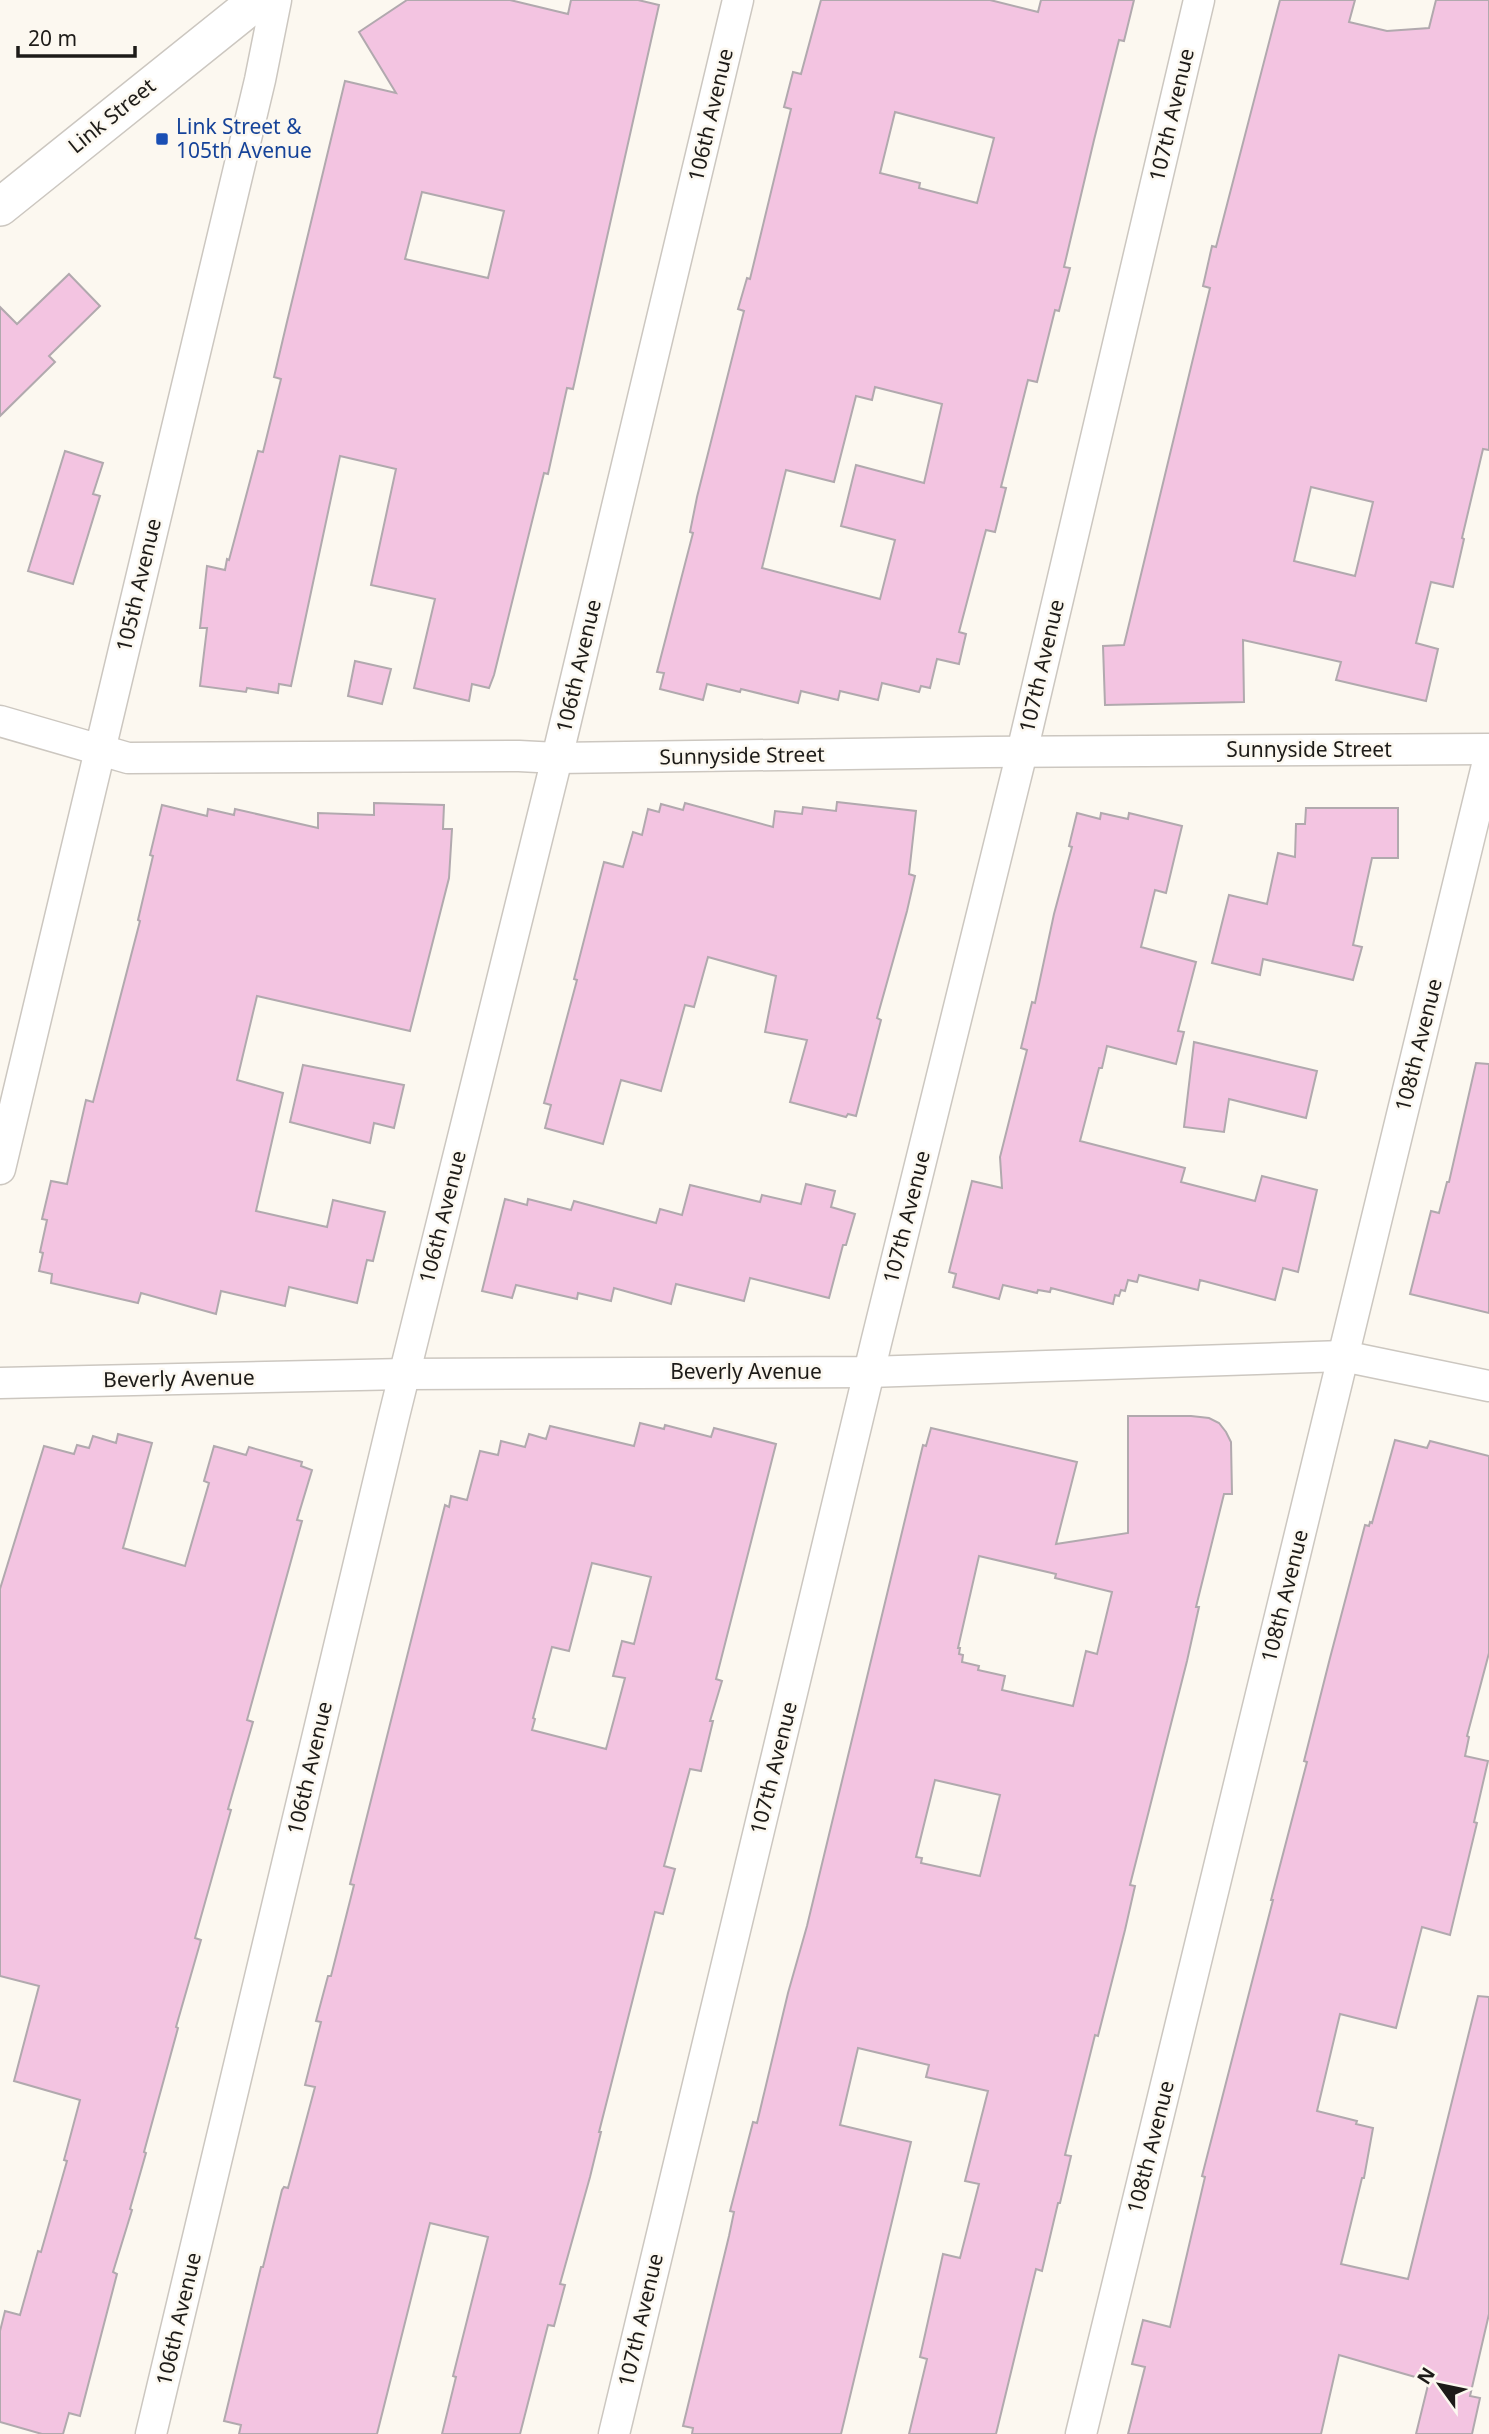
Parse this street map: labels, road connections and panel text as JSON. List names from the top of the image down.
{
  "streets": {
    "street": [
      "106th Avenue",
      "107th Avenue",
      "Link Street",
      "105th Avenue",
      "Sunnyside Street",
      "108th Avenue",
      "Beverly Avenue"
    ]
  },
  "crossings": [
    ["106th Avenue", "Sunnyside Street"],
    ["106th Avenue", "Beverly Avenue"],
    ["107th Avenue", "Sunnyside Street"],
    ["107th Avenue", "Beverly Avenue"],
    ["105th Avenue", "Sunnyside Street"],
    ["108th Avenue", "Beverly Avenue"]
  ],
  "places": {
    "transit": ["Link Street & 105th Avenue"]
  },
  "scale_bar": "20 m",
  "north": "top left"
}
